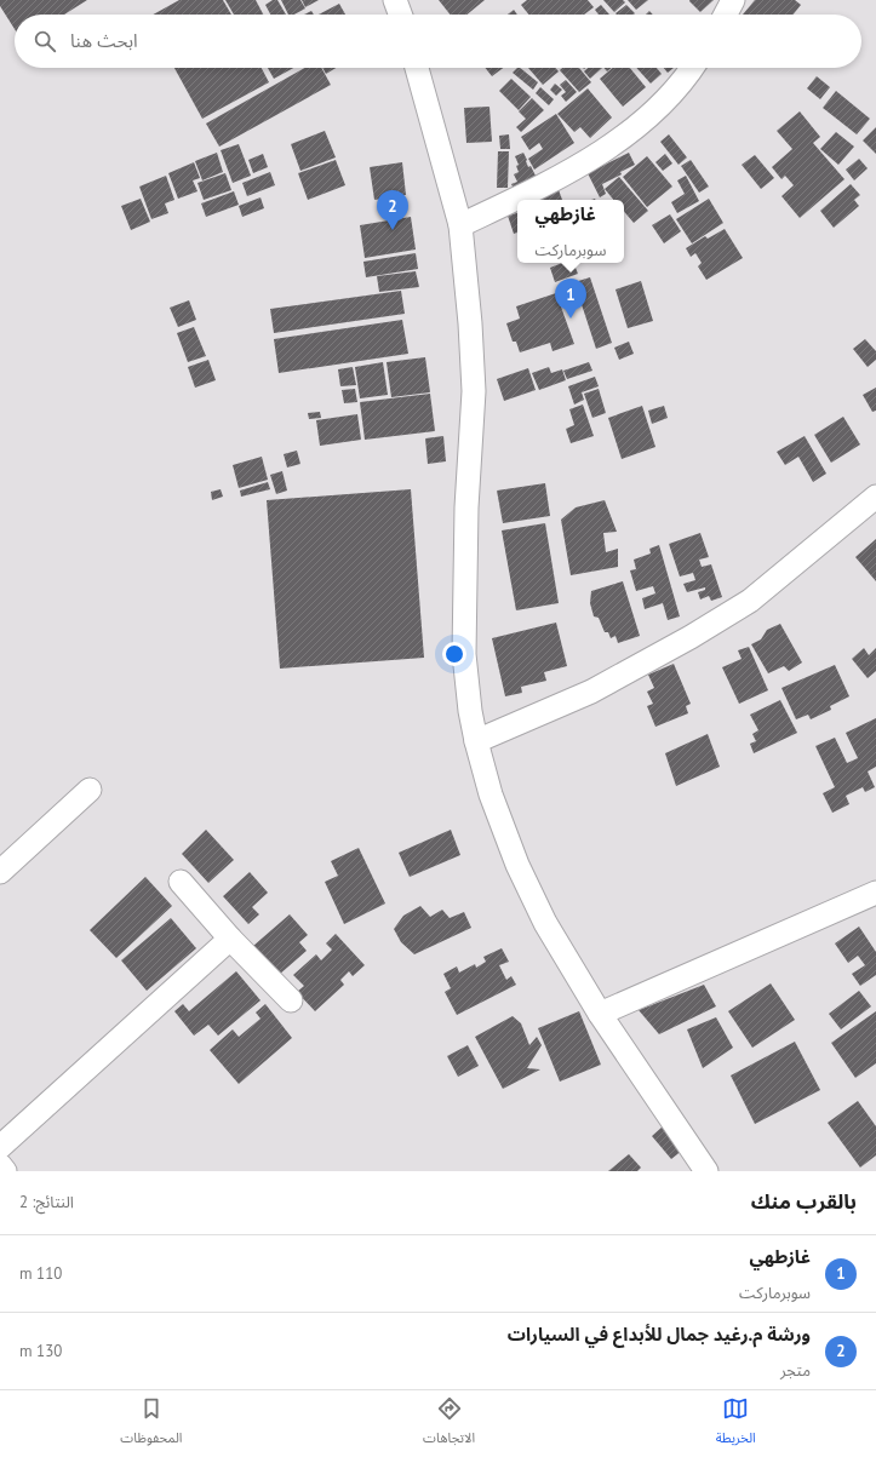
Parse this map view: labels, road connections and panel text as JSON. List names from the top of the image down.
{
  "page": {
    "search": "ابحث هنا",
    "pins": ["2", "1"],
    "popup": ["غازطهي", "سوبرماركت"],
    "heading": ["بالقرب منك", "النتائج: 2"],
    "list": [
      {
        "mark": "1",
        "name": "غازطهي",
        "note": "سوبرماركت",
        "value": "110 m"
      },
      {
        "mark": "2",
        "name": "ورشة م.رغيد جمال للأبداع في السيارات",
        "note": "متجر",
        "value": "130 m"
      }
    ],
    "nav": ["الخريطة", "الاتجاهات", "المحفوظات"]
  }
}
